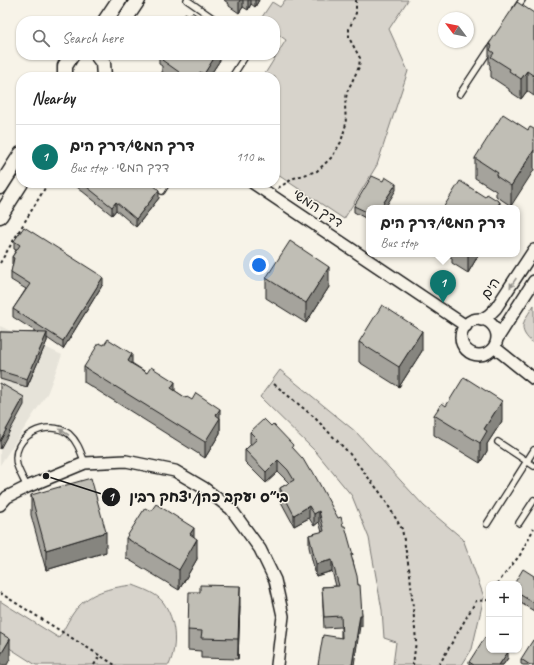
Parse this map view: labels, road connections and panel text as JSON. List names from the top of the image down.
{
  "streets": {
    "street": ["דדך המשי", "הים"]
  },
  "crossings": [
    ["דדך המשי", "הים"]
  ],
  "places": ["בי״ס יעקב כהן/יצחק רבין"],
  "north": "top left",
  "page": {
    "search": "Search here",
    "heading": "Nearby",
    "list": [
      {
        "mark": "1",
        "name": "דרך המשי/דרך הים",
        "note": "Bus stop · דדך המשי",
        "value": "110 m"
      }
    ],
    "popup": ["דרך המשי/דרך הים", "Bus stop"],
    "pins": "1",
    "map_buttons": ["+", "−"]
  }
}
